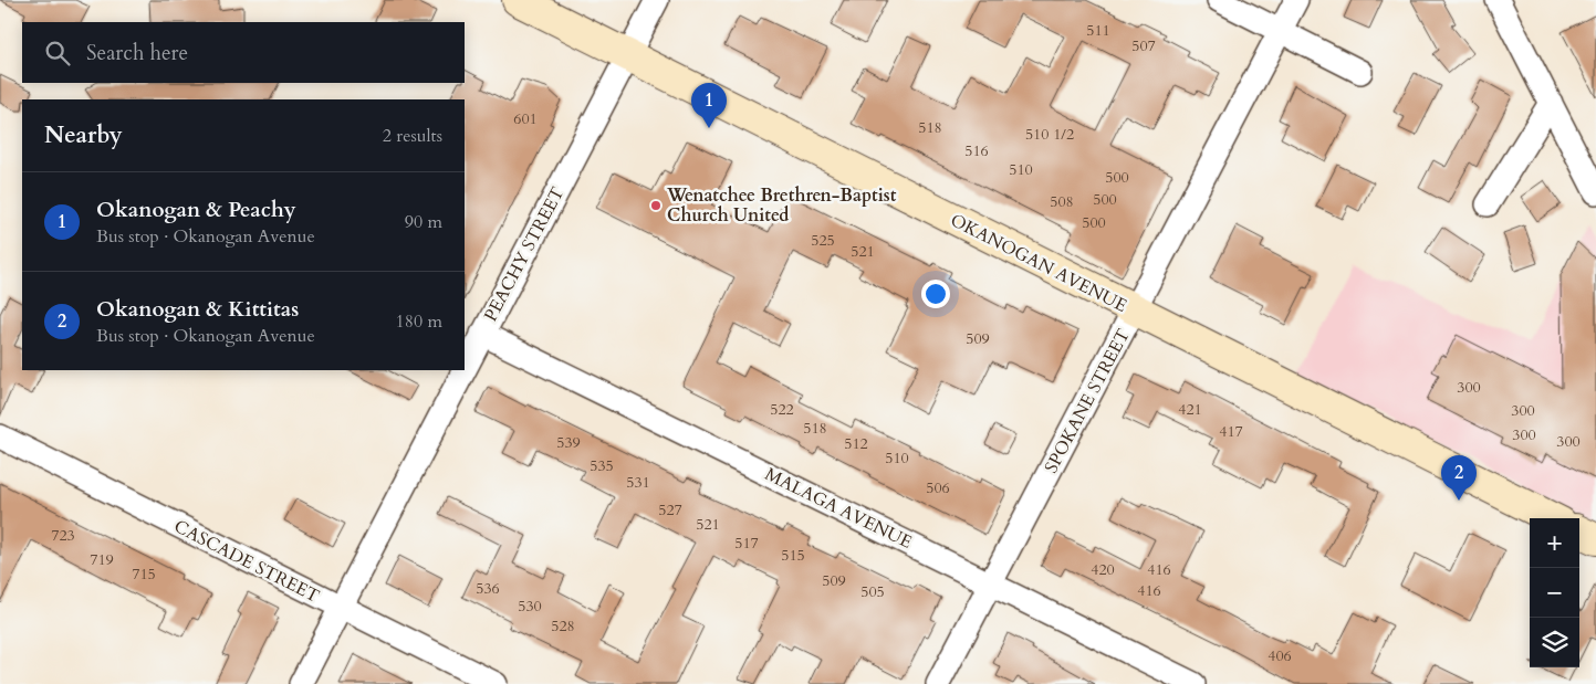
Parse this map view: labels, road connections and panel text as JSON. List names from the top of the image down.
{
  "streets": {
    "street": [
      "PEACHY STREET",
      "OKANOGAN AVENUE",
      "SPOKANE STREET",
      "MALAGA AVENUE",
      "CASCADE STREET"
    ]
  },
  "crossings": [
    ["PEACHY STREET", "OKANOGAN AVENUE"],
    ["PEACHY STREET", "MALAGA AVENUE"],
    ["PEACHY STREET", "CASCADE STREET"],
    ["OKANOGAN AVENUE", "SPOKANE STREET"],
    ["SPOKANE STREET", "MALAGA AVENUE"]
  ],
  "places": ["Wenatchee Brethren-Baptist Church United"],
  "house_numbers": [
    "511",
    "507",
    "601",
    "518",
    "510 1/2",
    "516",
    "510",
    "500",
    "500",
    "508",
    "500",
    "525",
    "521",
    "509",
    "300",
    "522",
    "421",
    "300",
    "518",
    "417",
    "300",
    "300",
    "539",
    "512",
    "510",
    "535",
    "531",
    "506",
    "527",
    "521",
    "723",
    "517",
    "515",
    "719",
    "420",
    "416",
    "715",
    "509",
    "536",
    "416",
    "505",
    "530",
    "528",
    "406"
  ],
  "page": {
    "search": "Search here",
    "pins": ["1", "2"],
    "heading": ["Nearby", "2 results"],
    "list": [
      {
        "mark": "1",
        "name": "Okanogan & Peachy",
        "note": "Bus stop · Okanogan Avenue",
        "value": "90 m"
      },
      {
        "mark": "2",
        "name": "Okanogan & Kittitas",
        "note": "Bus stop · Okanogan Avenue",
        "value": "180 m"
      }
    ],
    "map_buttons": ["+", "−"]
  }
}
